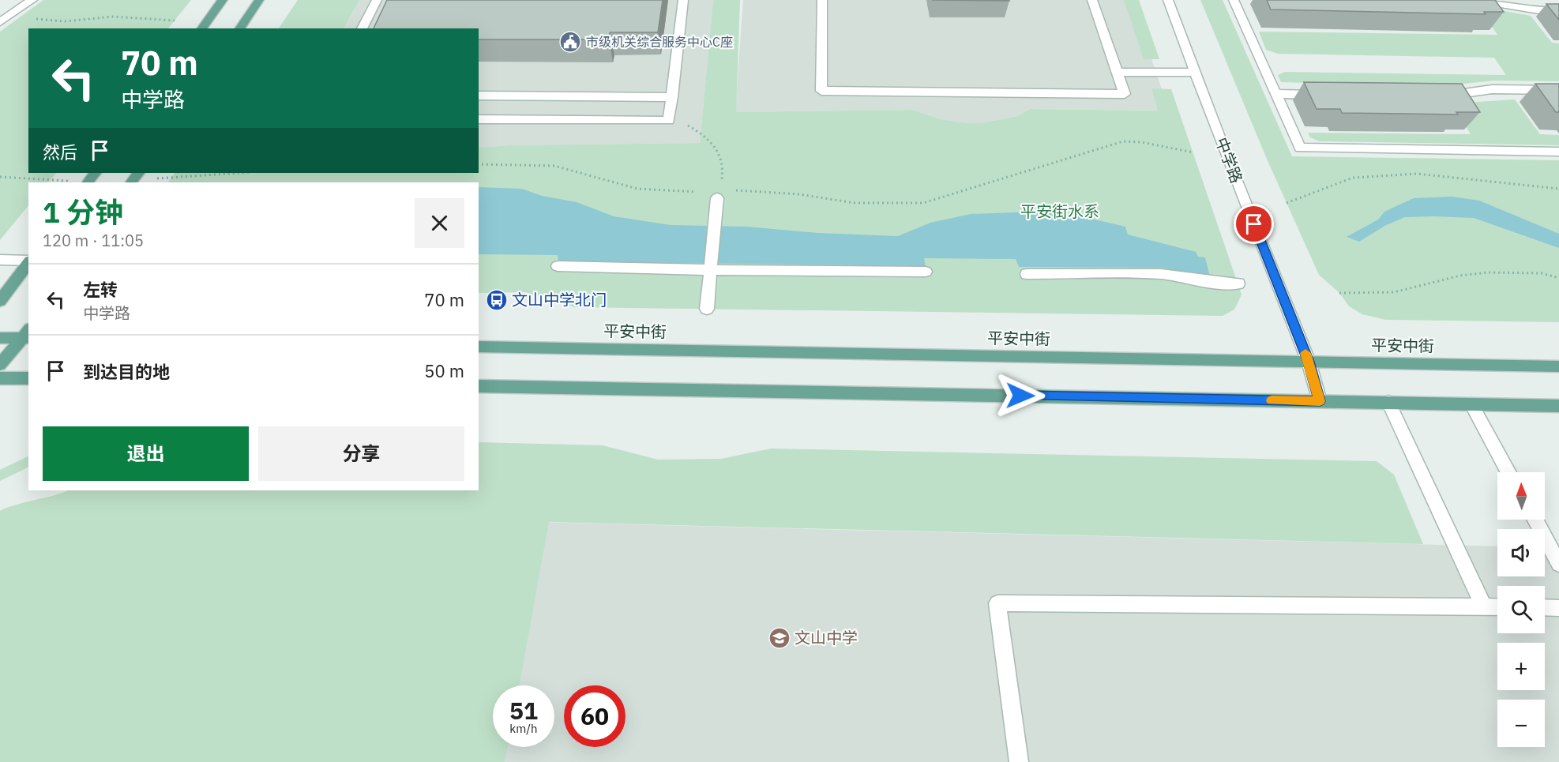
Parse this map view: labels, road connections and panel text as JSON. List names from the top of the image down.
{
  "streets": {
    "main road": ["平安中街"],
    "street": ["中学路"]
  },
  "crossings": [
    ["中学路", "平安中街"]
  ],
  "parks": ["平安街水系"],
  "places": {
    "public building": ["市级机关综合服务中心C座"],
    "bus stop": ["文山中学北门"],
    "school or university": ["文山中学"]
  },
  "north": "top",
  "page": {
    "turn": ["70 m", "中学路"],
    "then": "然后",
    "heading": ["1 分钟", "120 m · 11:05"],
    "list": [
      {
        "name": "左转",
        "note": "中学路",
        "value": "70 m"
      },
      {
        "name": "到达目的地",
        "value": "50 m"
      }
    ],
    "buttons": ["退出", "分享"],
    "map_buttons": ["+", "−"],
    "speed": "51 km/h",
    "limit": "60"
  }
}
